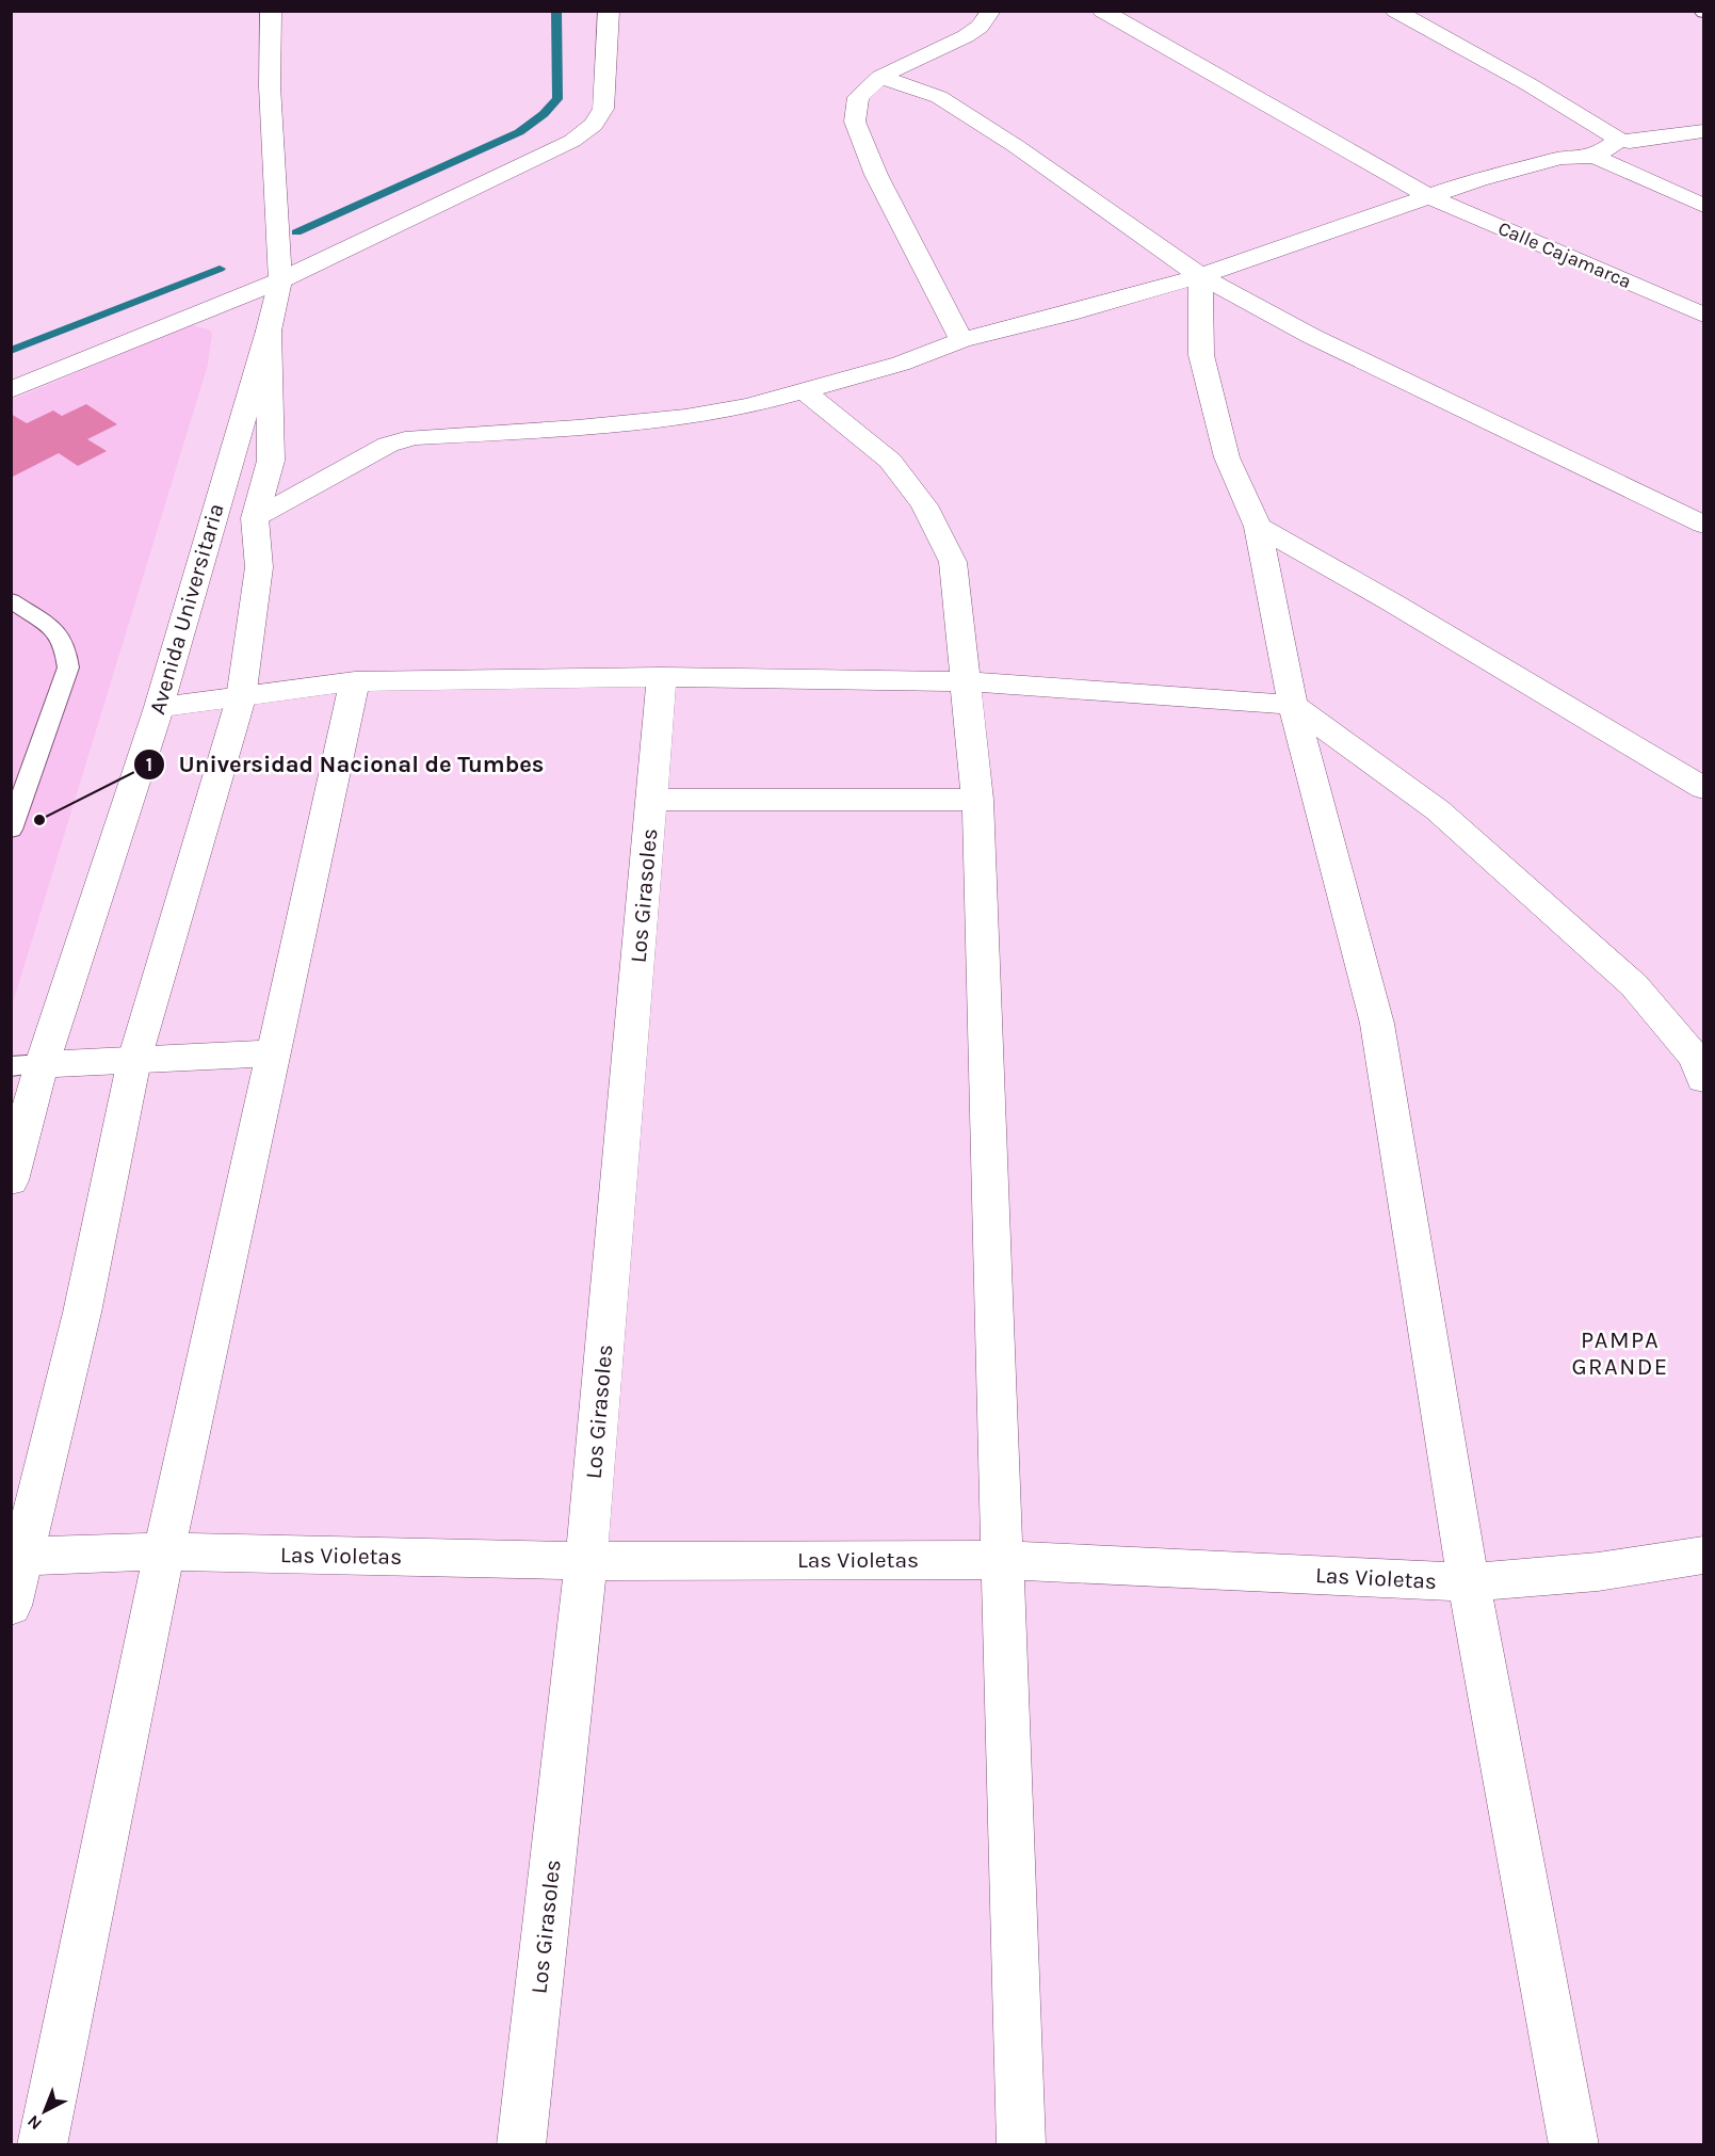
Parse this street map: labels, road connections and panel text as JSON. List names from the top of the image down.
{
  "streets": {
    "street": [
      "Calle Cajamarca",
      "Avenida Universitaria",
      "Los Girasoles",
      "Las Violetas"
    ]
  },
  "crossings": [
    ["Los Girasoles", "Las Violetas"]
  ],
  "districts": ["PAMPA GRANDE"],
  "places": ["Universidad Nacional de Tumbes"],
  "north": "bottom left"
}
